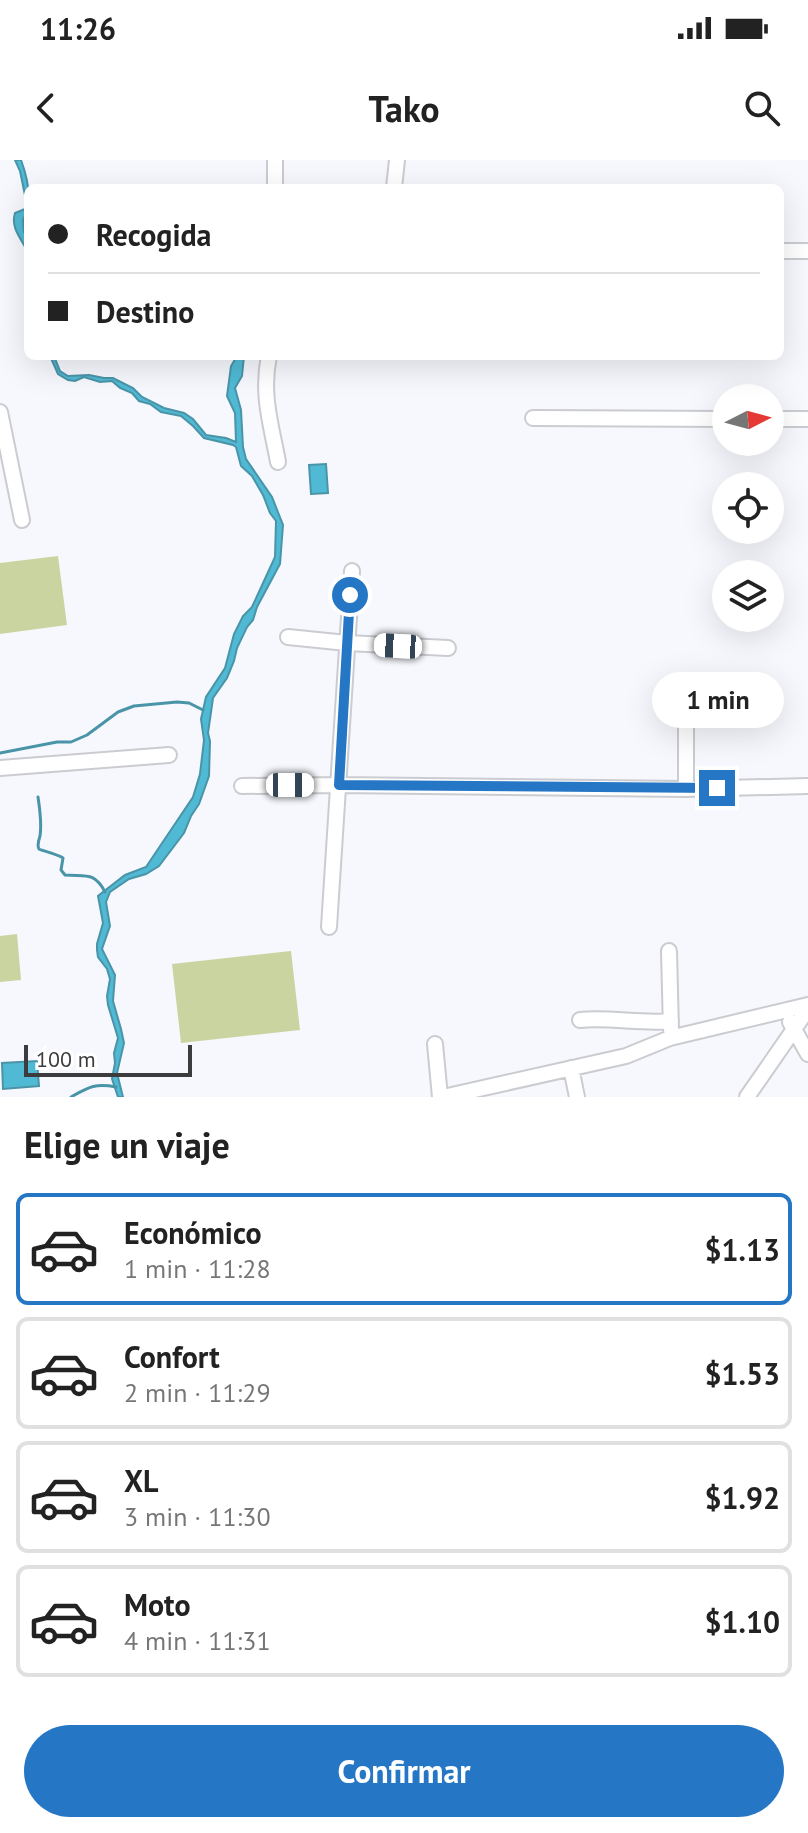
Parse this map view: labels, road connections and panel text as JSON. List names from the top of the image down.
{
  "scale_bar": "100 m",
  "north": "right",
  "page": {
    "status": "11:26",
    "header": "Tako",
    "banner": ["Recogida", "Destino"],
    "bubble": "1 min",
    "scale": "100 m",
    "heading": "Elige un viaje",
    "list": [
      {
        "name": "Económico",
        "note": "1 min · 11:28",
        "value": "$1.13"
      },
      {
        "name": "Confort",
        "note": "2 min · 11:29",
        "value": "$1.53"
      },
      {
        "name": "XL",
        "note": "3 min · 11:30",
        "value": "$1.92"
      },
      {
        "name": "Moto",
        "note": "4 min · 11:31",
        "value": "$1.10"
      }
    ],
    "buttons": "Confirmar"
  }
}
